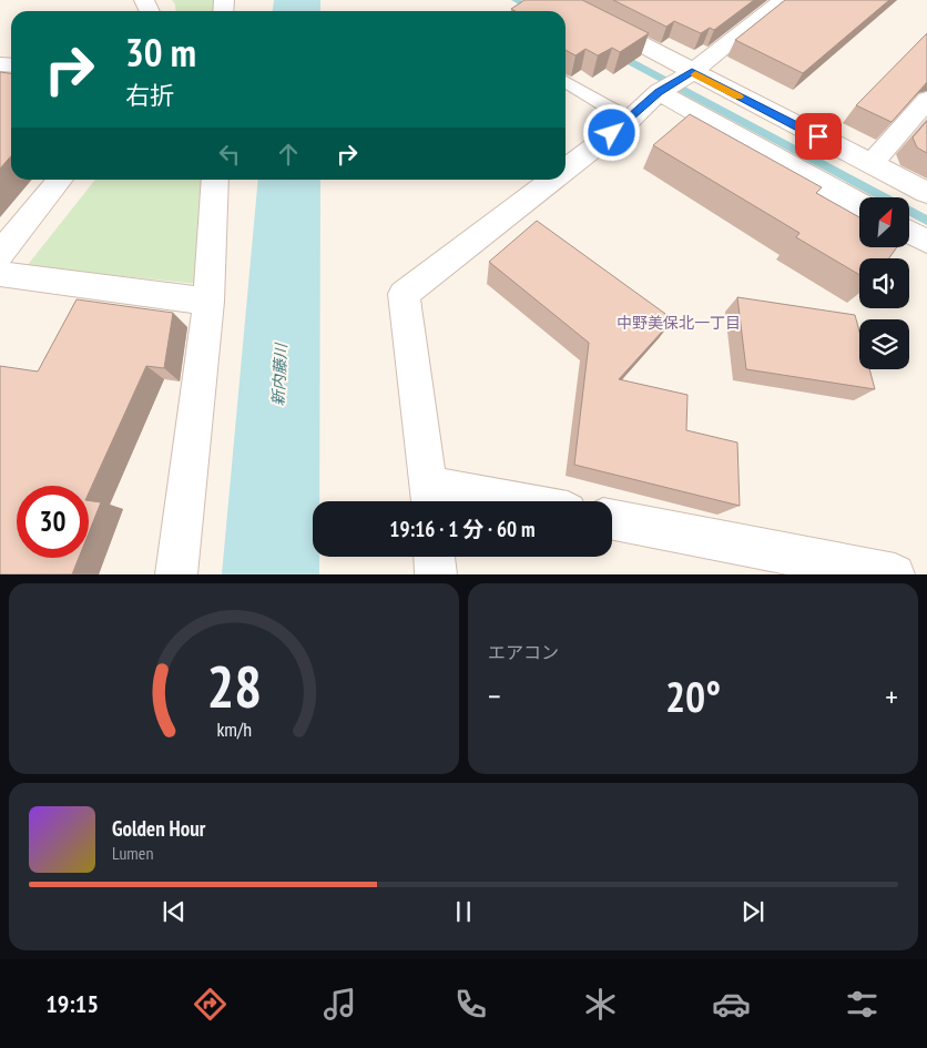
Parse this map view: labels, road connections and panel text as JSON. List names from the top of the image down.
{
  "districts": ["中野美保北一丁目"],
  "water": ["新内藤川"],
  "north": "top right",
  "page": {
    "turn": ["30 m", "右折"],
    "limit": "30",
    "trip": "19:16 · 1 分 · 60 m",
    "tile": "エアコン",
    "heat": ["−", "20°", "+"],
    "song": ["Golden Hour", "Lumen"],
    "tabs": "19:15",
    "gauge": ["28", "km/h"]
  }
}
